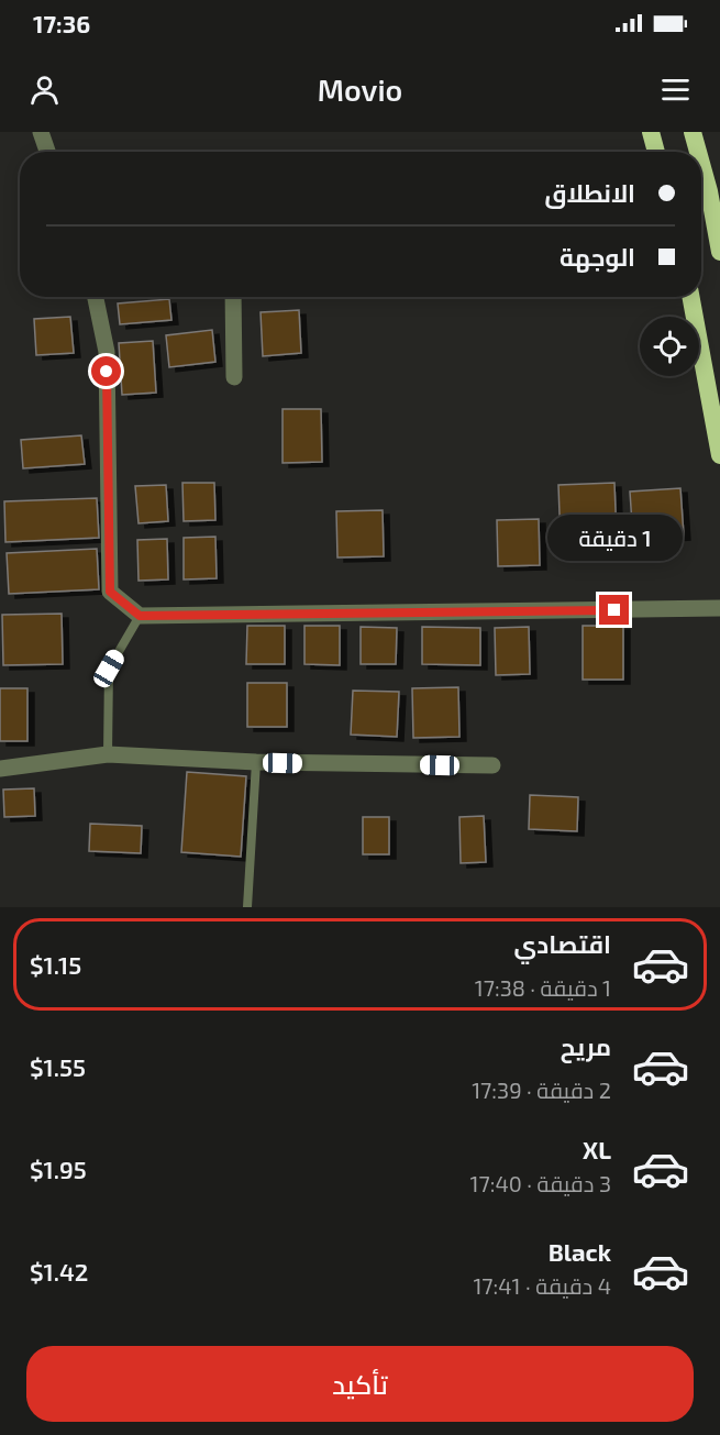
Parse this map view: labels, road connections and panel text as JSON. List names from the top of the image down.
{
  "page": {
    "status": "17:36",
    "header": "Movio",
    "banner": ["الانطلاق", "الوجهة"],
    "bubble": "1 دقيقة",
    "list": [
      {
        "name": "اقتصادي",
        "note": "1 دقيقة · 17:38",
        "value": "$1.15"
      },
      {
        "name": "مريح",
        "note": "2 دقيقة · 17:39",
        "value": "$1.55"
      },
      {
        "name": "XL",
        "note": "3 دقيقة · 17:40",
        "value": "$1.95"
      },
      {
        "name": "Black",
        "note": "4 دقيقة · 17:41",
        "value": "$1.42"
      }
    ],
    "buttons": "تأكيد"
  }
}
